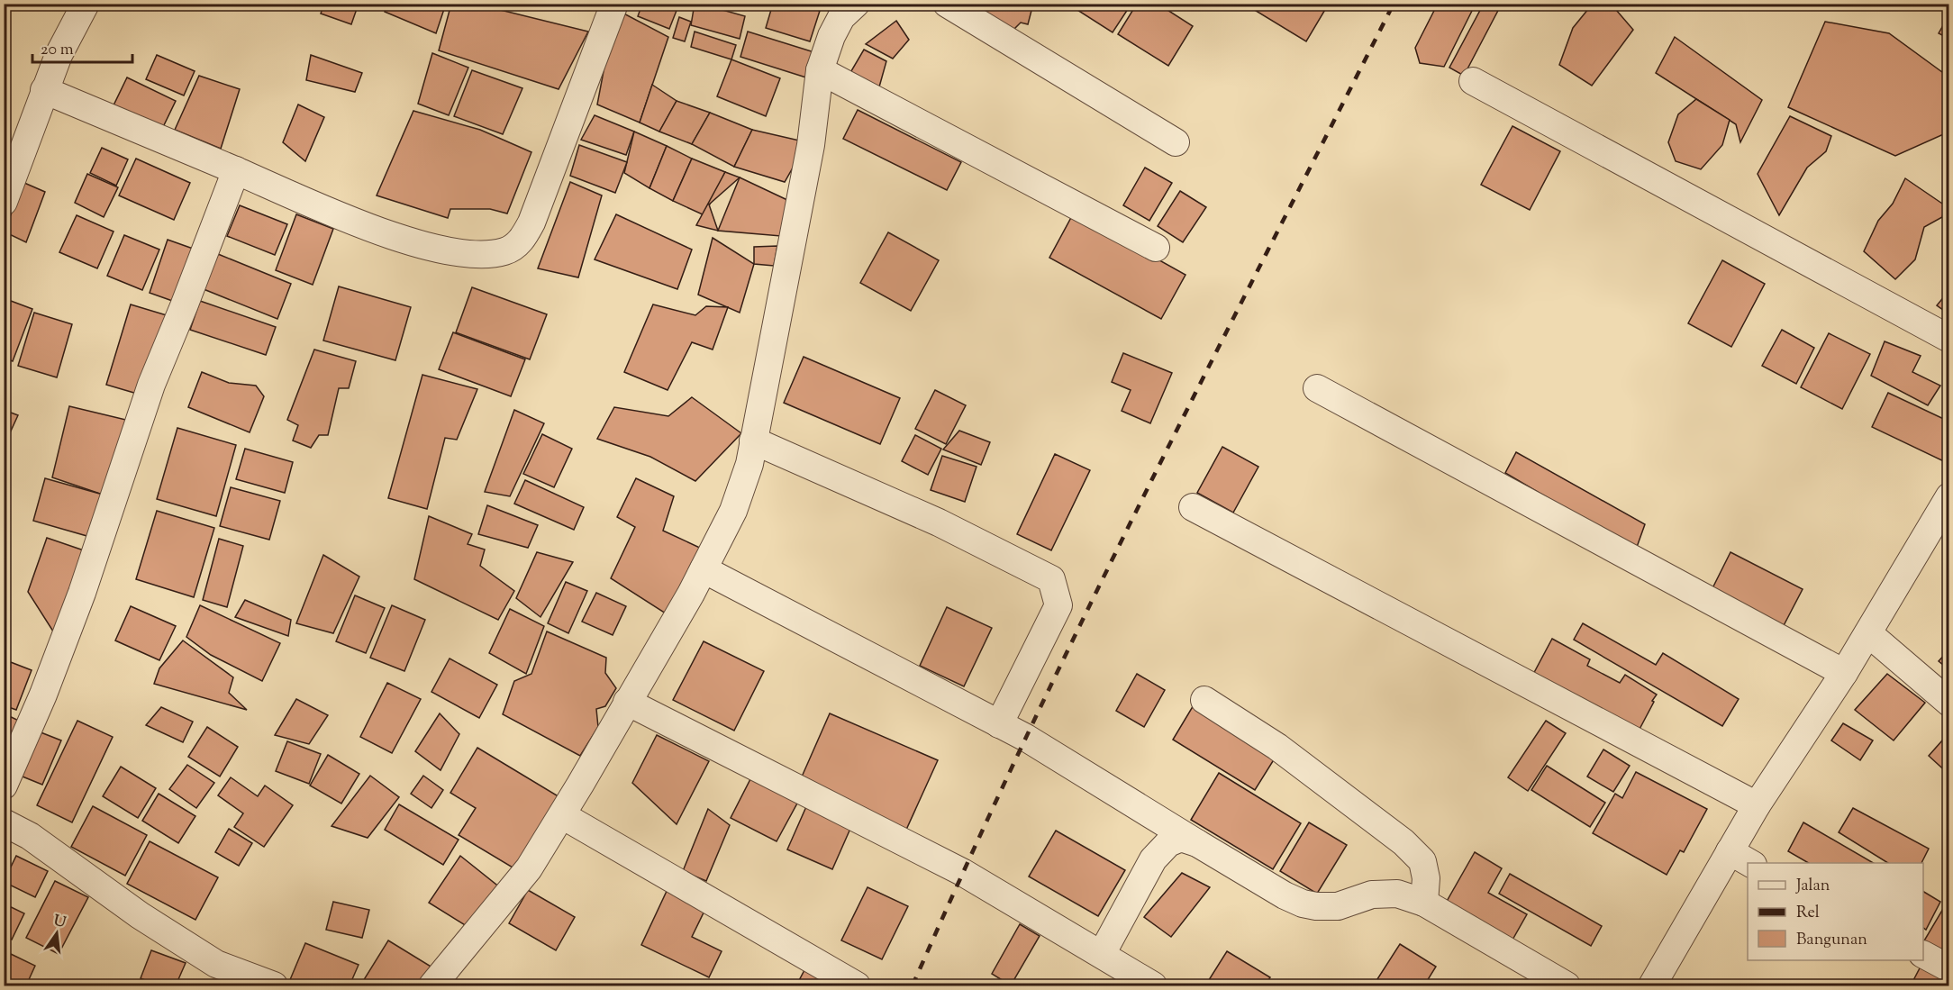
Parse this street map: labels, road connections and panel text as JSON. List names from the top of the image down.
{
  "legend": ["Jalan", "Rel", "Bangunan"],
  "scale_bar": "20 m",
  "north": "top"
}
